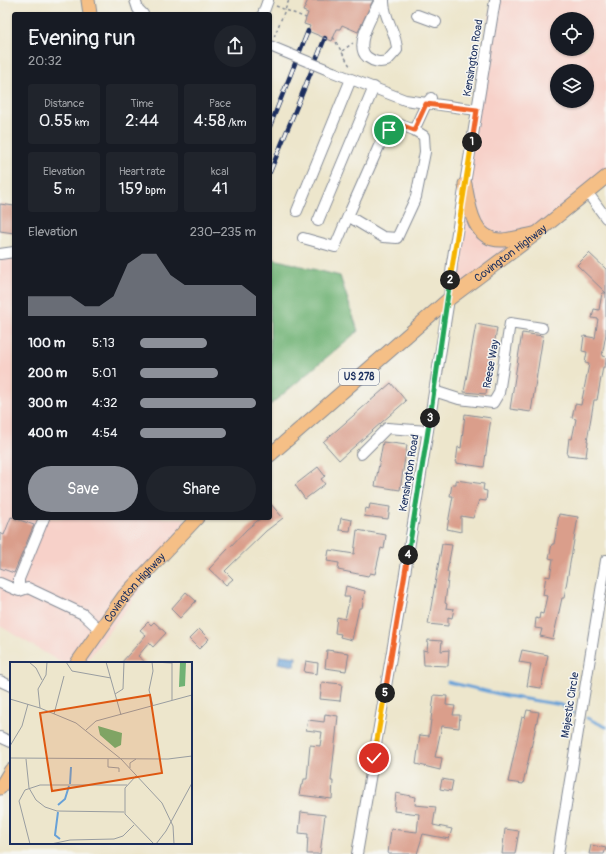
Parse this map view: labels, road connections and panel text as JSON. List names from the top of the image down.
{
  "streets": {
    "main road": ["Covington Highway", "US 278"],
    "street": ["Kensington Road", "Reese Way", "Majestic Circle"]
  },
  "crossings": [
    ["Kensington Road", "Covington Highway"],
    ["Kensington Road", "Reese Way"]
  ],
  "page": {
    "heading": ["Evening run", "20:32"],
    "stats": [
      ["Distance", "0.55 km"],
      ["Time", "2:44"],
      ["Pace", "4:58 /km"],
      ["Elevation", "5 m"],
      ["Heart rate", "159 bpm"],
      ["kcal", "41"]
    ],
    "pins": [
      "1",
      "2",
      "3",
      "4",
      "5"
    ],
    "chart": ["Elevation", "230–235 m"],
    "list": [
      {
        "name": "100 m",
        "note": "5:13"
      },
      {
        "name": "200 m",
        "note": "5:01"
      },
      {
        "name": "300 m",
        "note": "4:32"
      },
      {
        "name": "400 m",
        "note": "4:54"
      }
    ],
    "buttons": ["Save", "Share"]
  }
}
